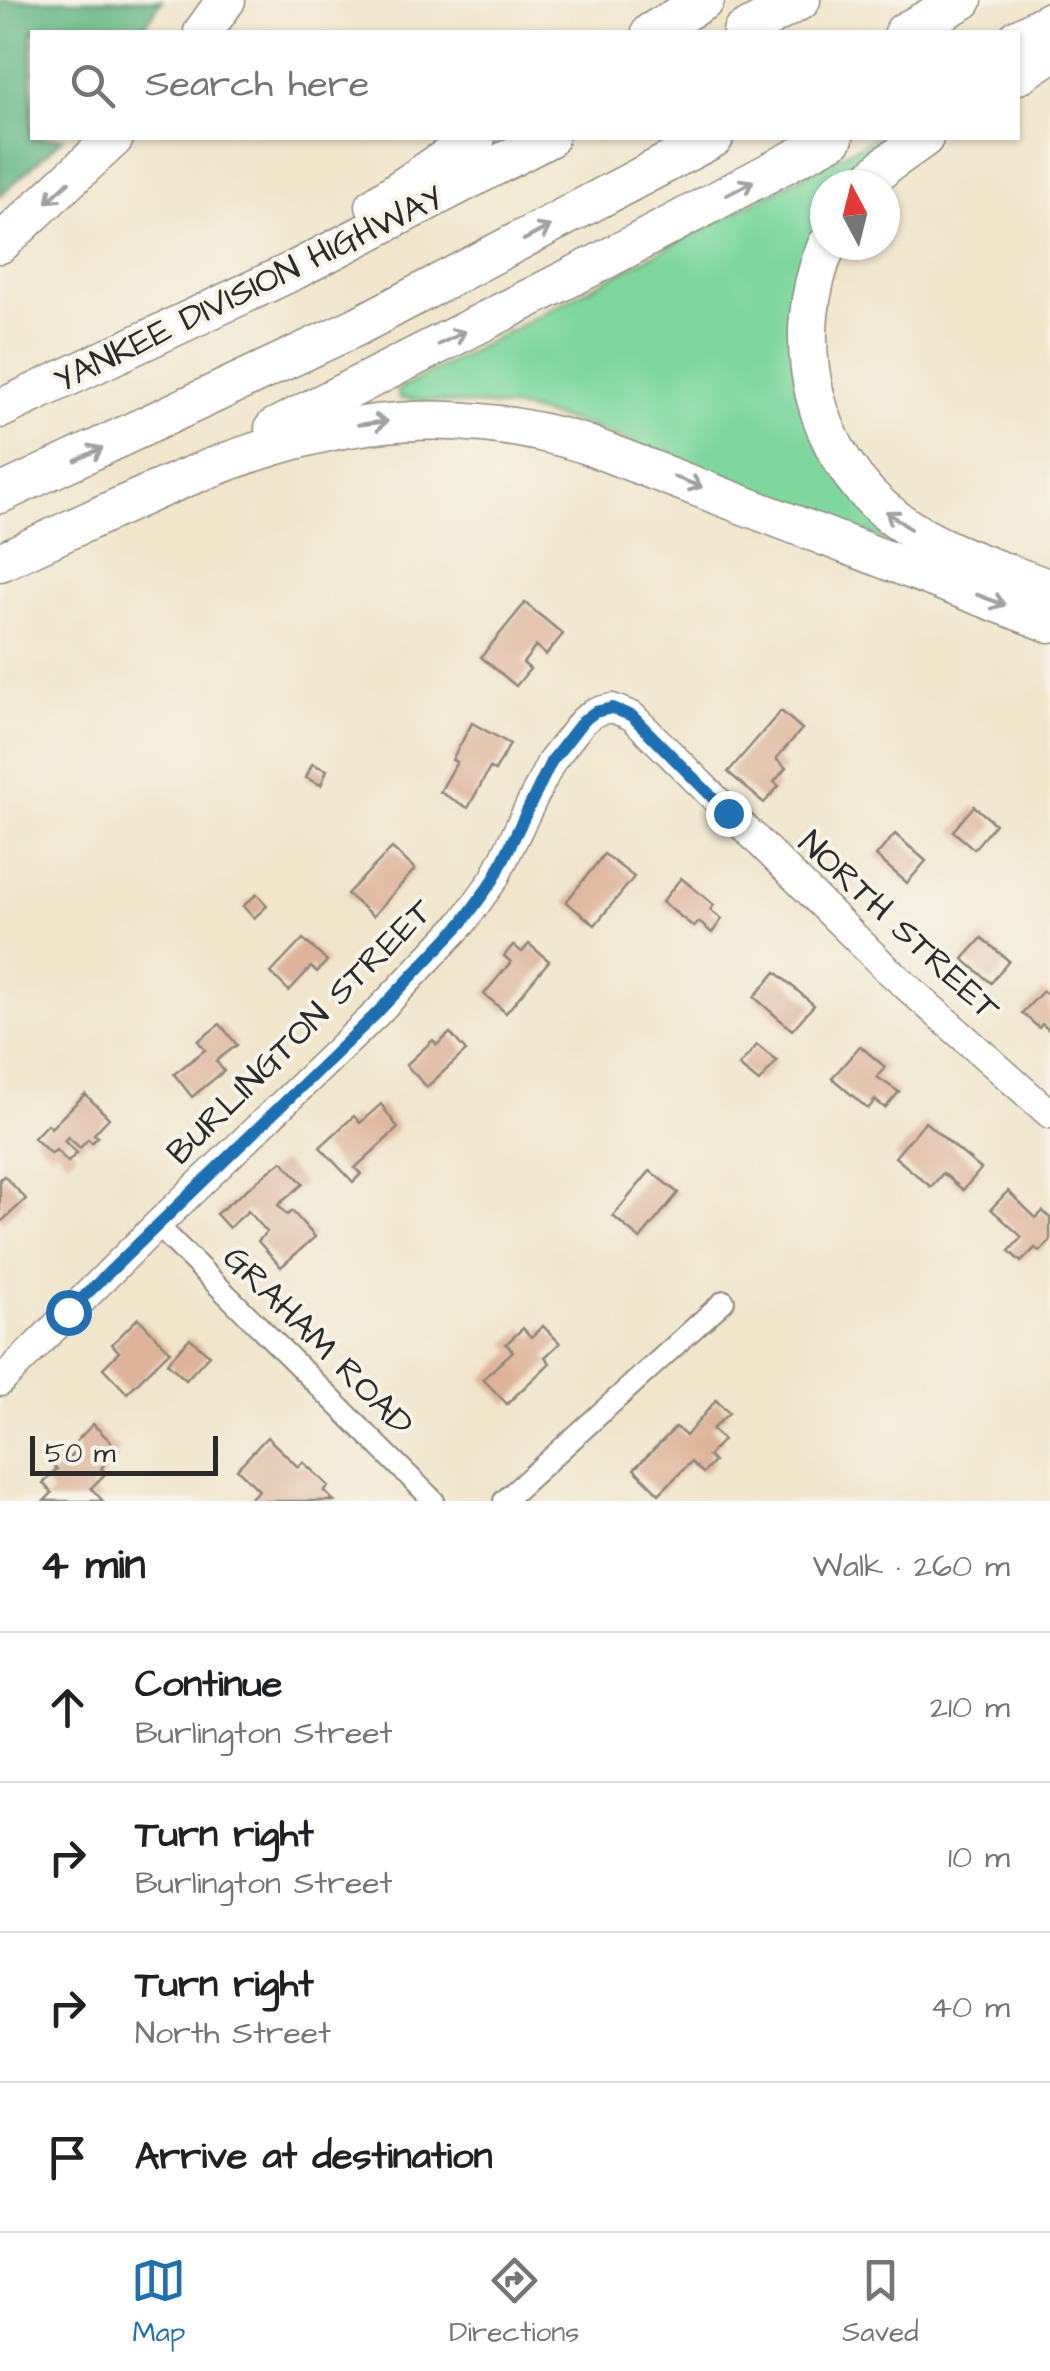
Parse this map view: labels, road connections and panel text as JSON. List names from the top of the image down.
{
  "streets": {
    "highway": ["YANKEE DIVISION HIGHWAY"],
    "street": ["NORTH STREET", "BURLINGTON STREET", "GRAHAM ROAD"]
  },
  "crossings": [
    ["NORTH STREET", "BURLINGTON STREET"],
    ["BURLINGTON STREET", "GRAHAM ROAD"]
  ],
  "scale_bar": "50 m",
  "north": "top",
  "page": {
    "search": "Search here",
    "scale": "50 m",
    "heading": ["4 min", "Walk · 260 m"],
    "list": [
      ["Continue", "Burlington Street", "210 m"],
      ["Turn right", "Burlington Street", "10 m"],
      ["Turn right", "North Street", "40 m"],
      "Arrive at destination"
    ],
    "nav": ["Map", "Directions", "Saved"]
  }
}
